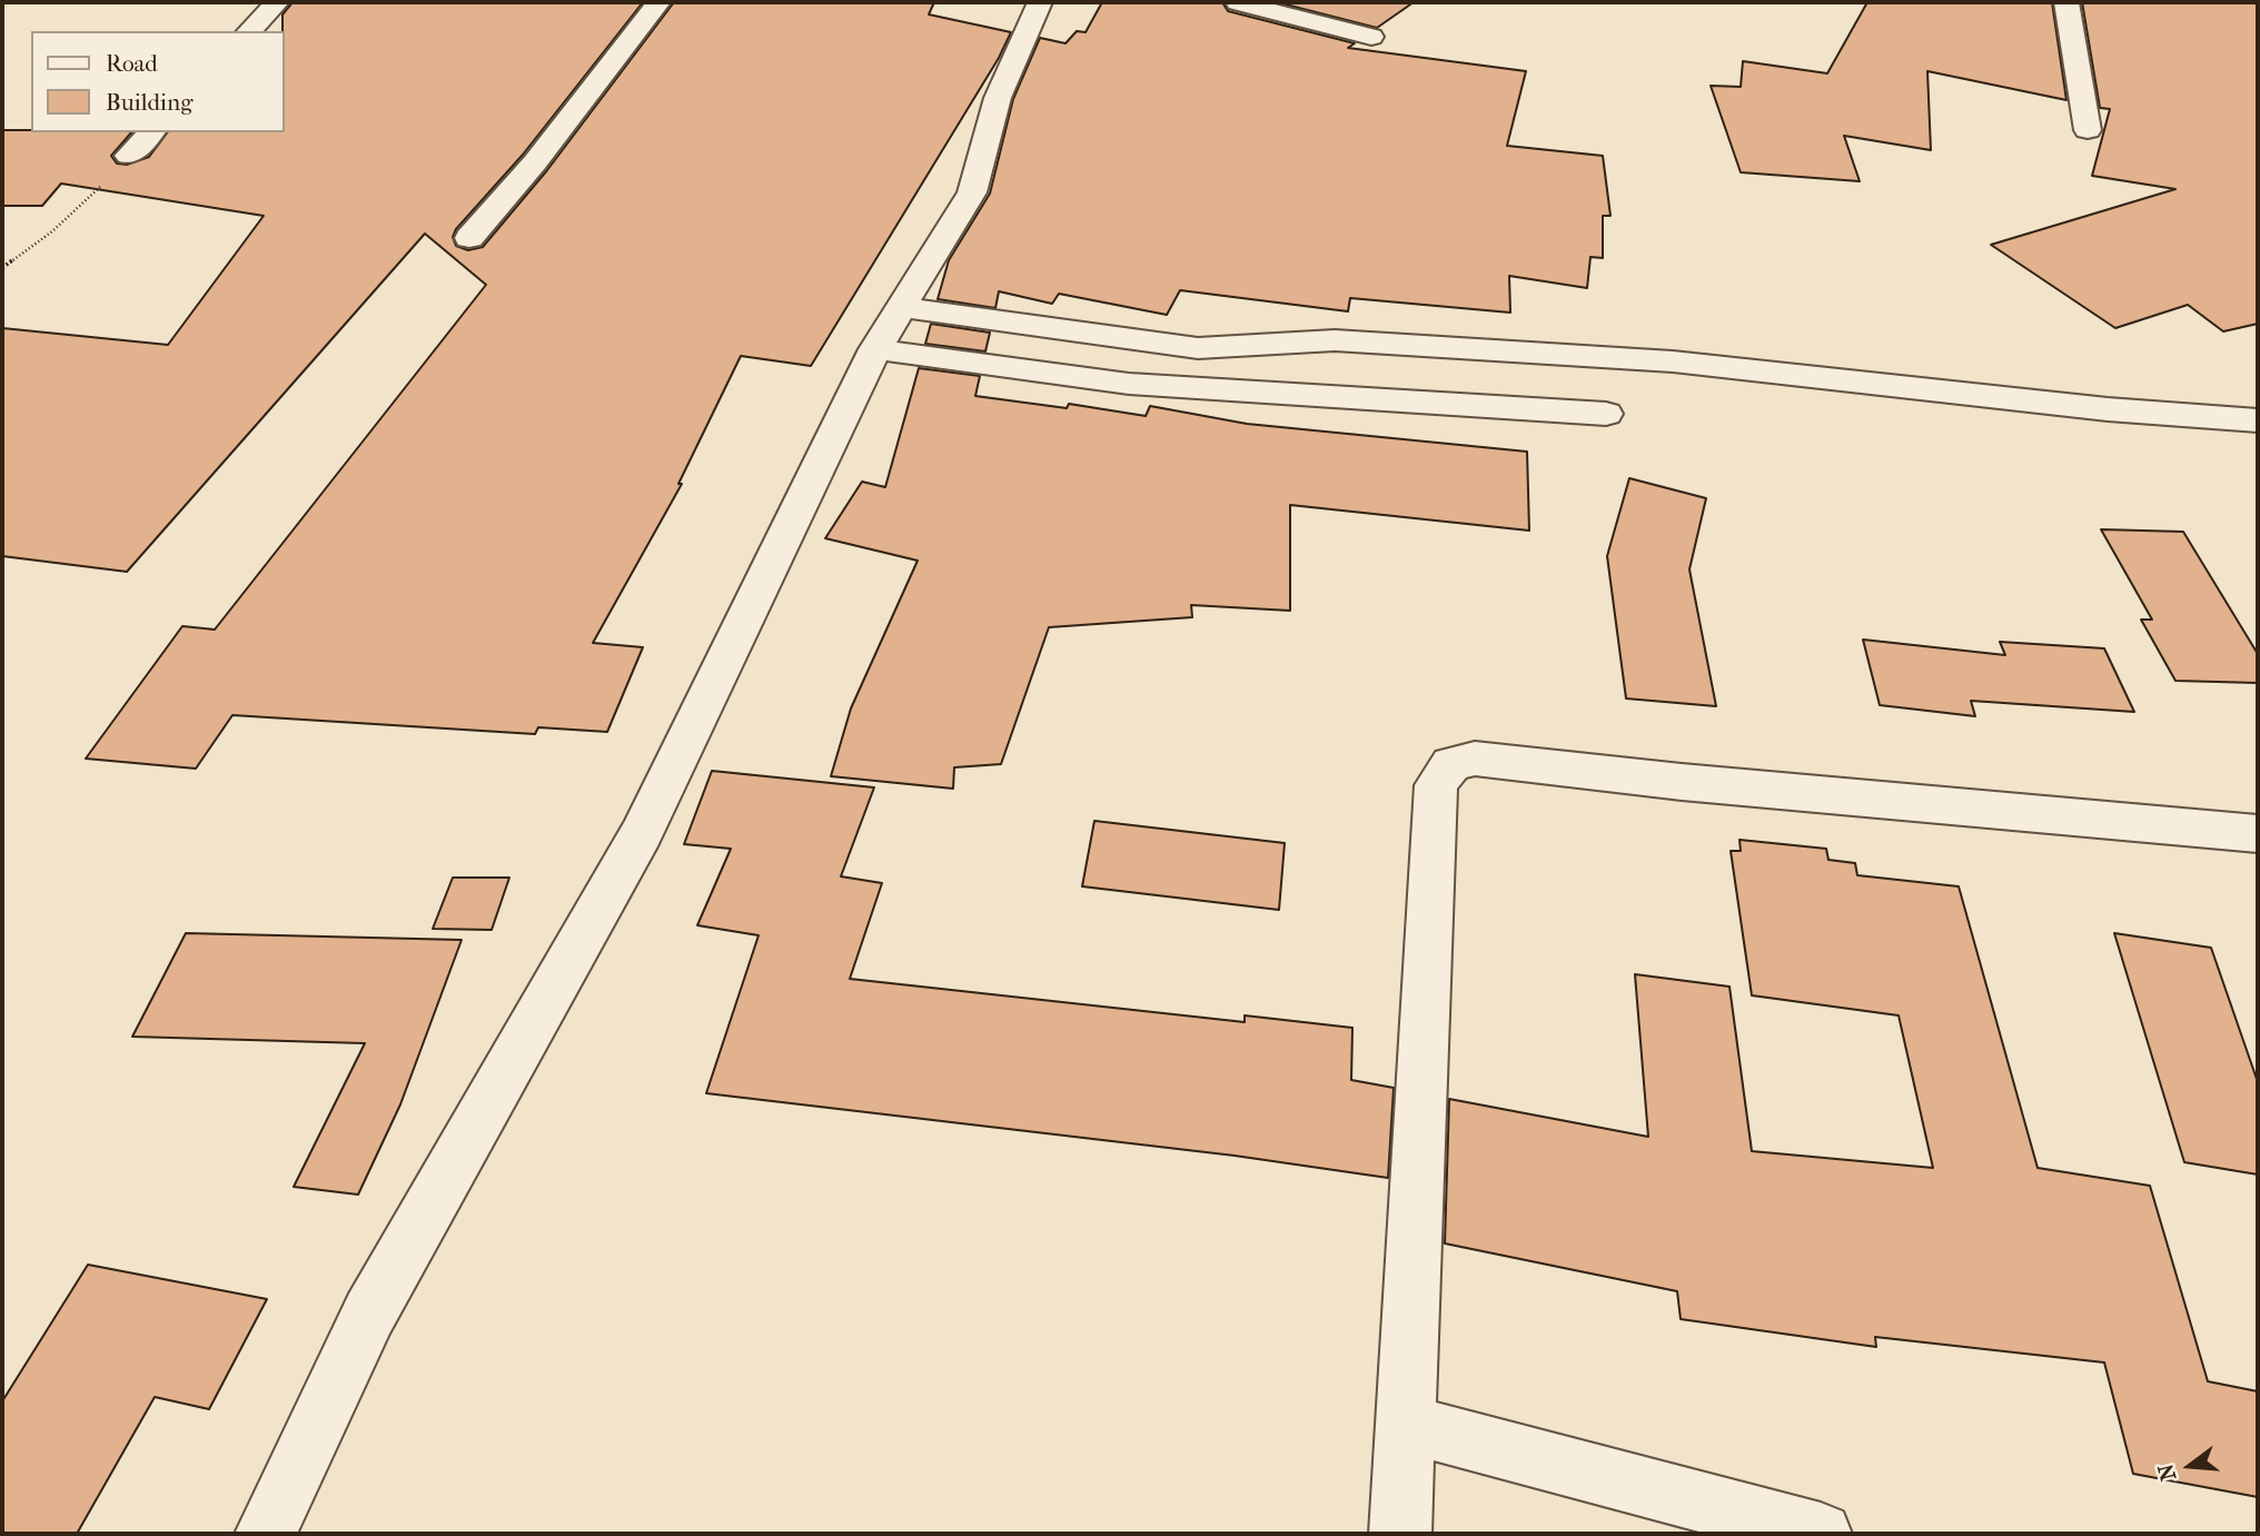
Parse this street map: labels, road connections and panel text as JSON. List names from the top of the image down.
{
  "legend": ["Road", "Building"],
  "north": "left"
}
